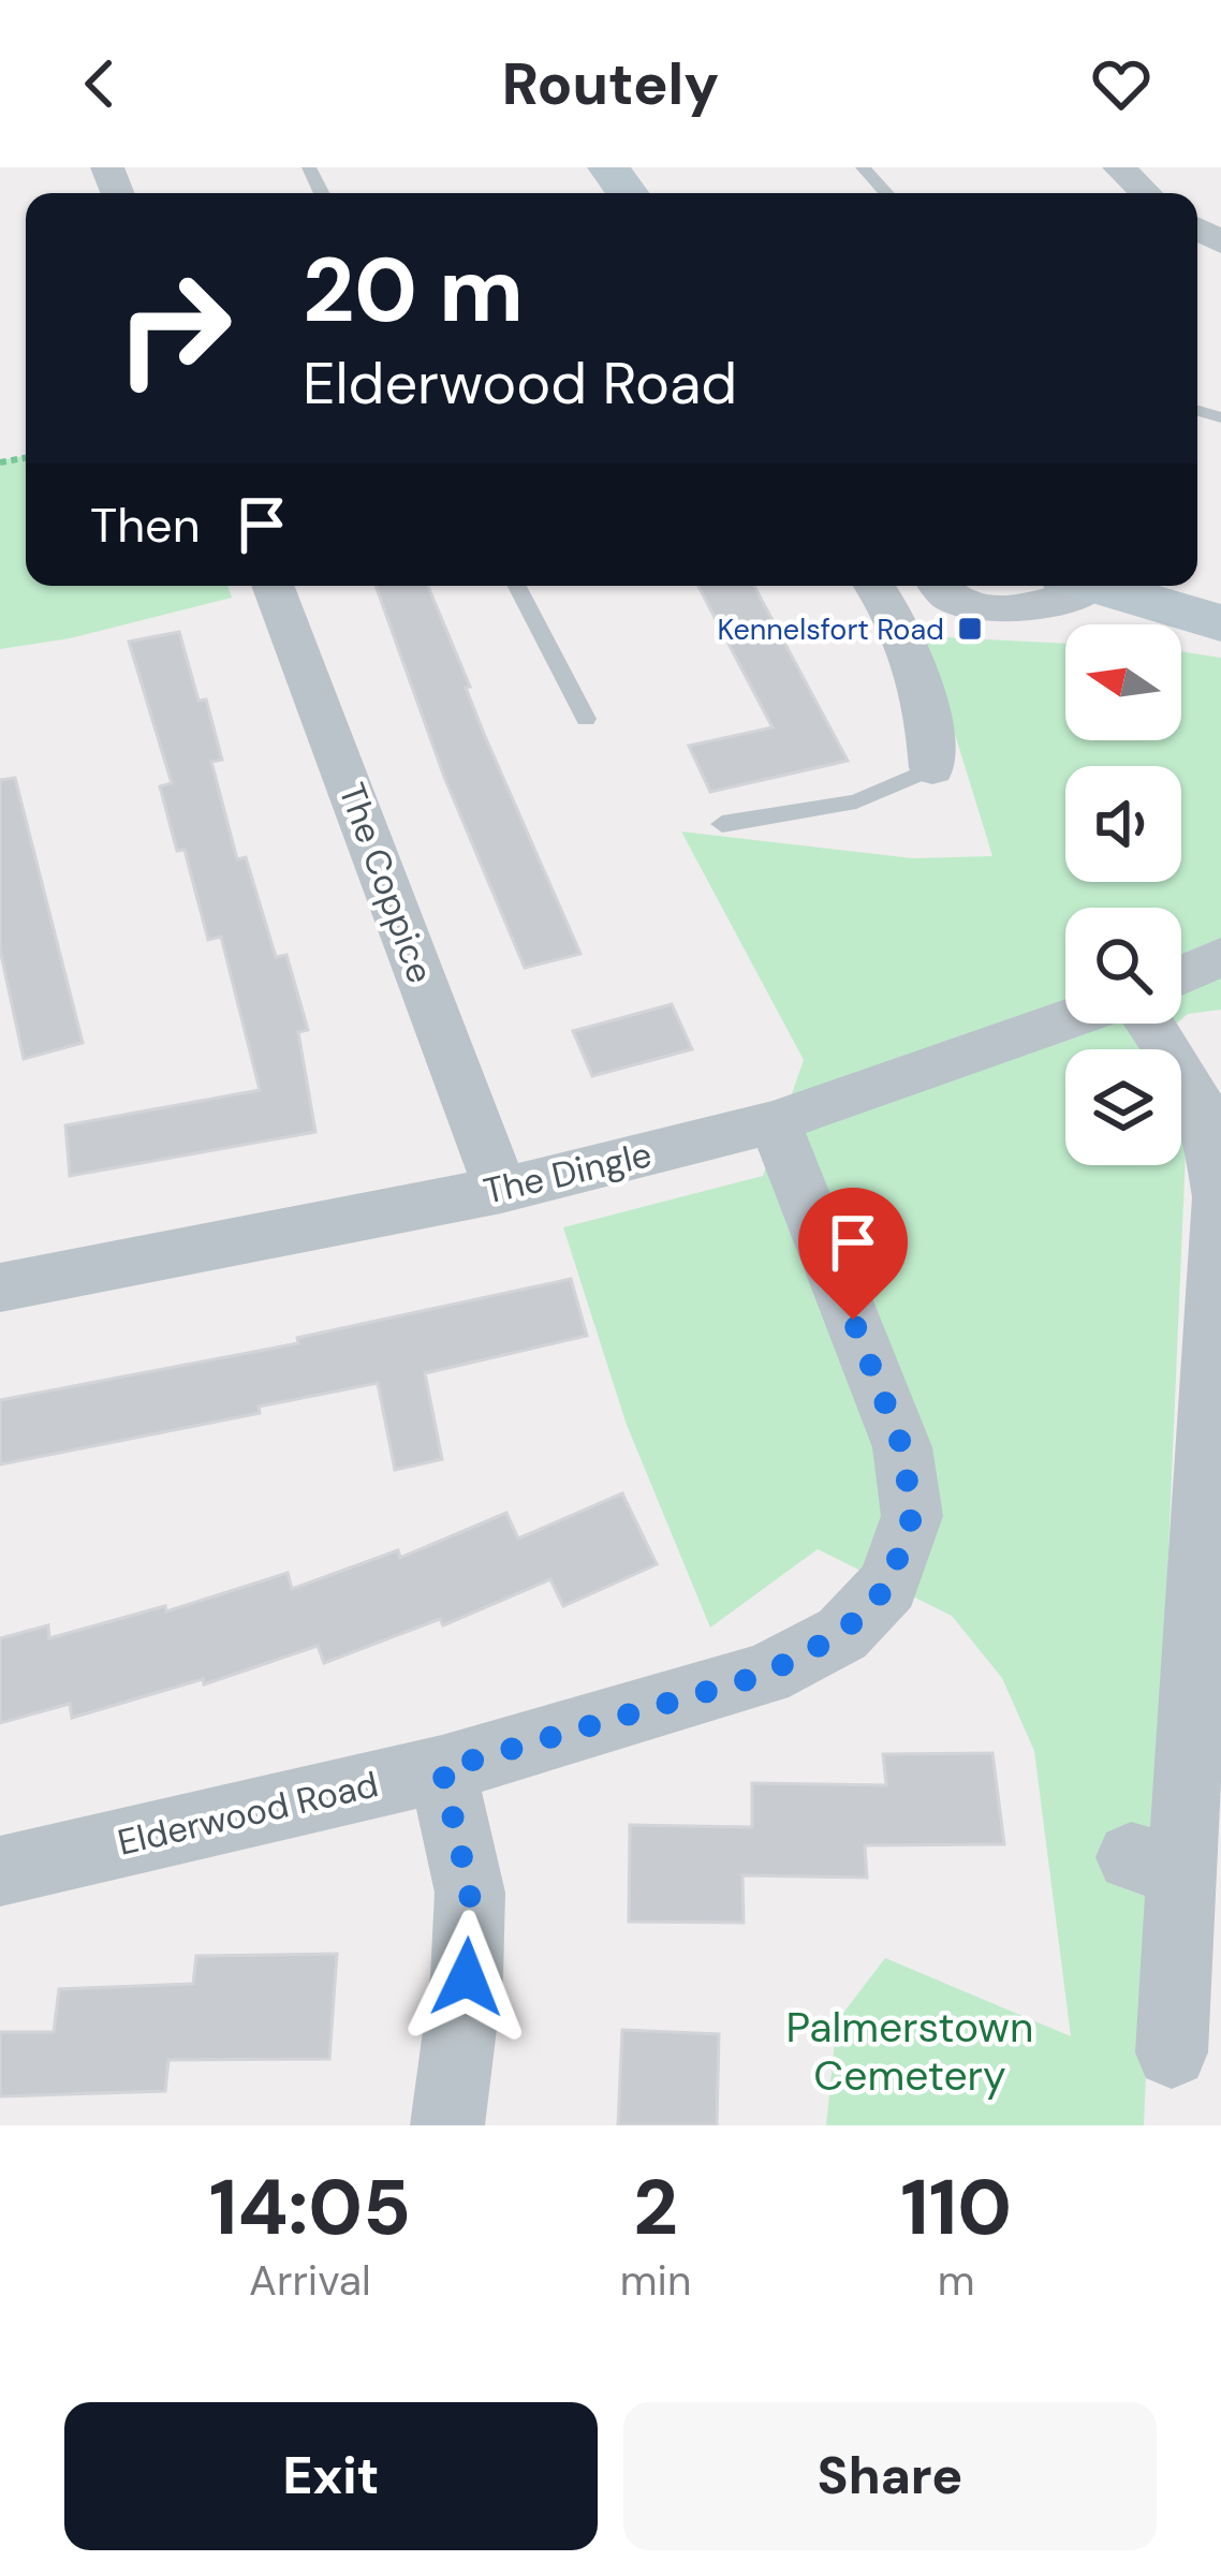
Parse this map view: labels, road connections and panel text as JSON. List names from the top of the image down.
{
  "streets": {
    "street": ["The Coppice", "The Dingle", "Elderwood Road"]
  },
  "crossings": [
    ["The Coppice", "The Dingle"],
    ["The Dingle", "Elderwood Road"]
  ],
  "parks": ["Palmerstown Cemetery"],
  "places": {
    "transit": ["Kennelsfort Road"]
  },
  "north": "left",
  "page": {
    "header": "Routely",
    "turn": ["20 m", "Elderwood Road"],
    "then": "Then",
    "eta": [
      "14:05",
      "Arrival",
      "2",
      "min",
      "110",
      "m"
    ],
    "buttons": ["Exit", "Share"]
  }
}
